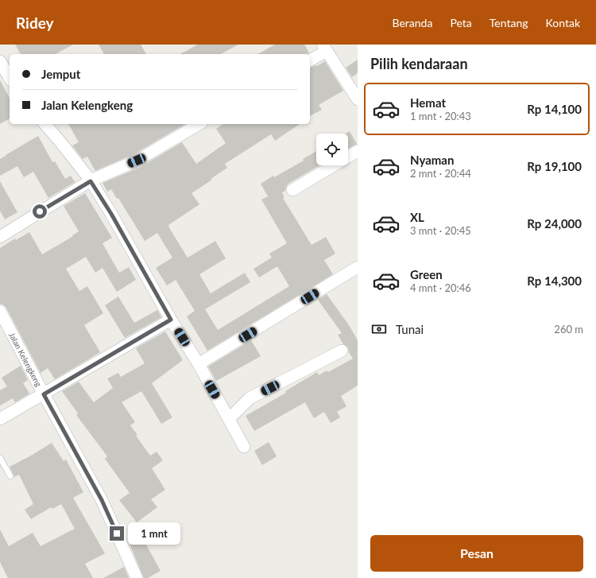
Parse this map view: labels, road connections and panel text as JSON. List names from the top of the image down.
{
  "streets": {
    "street": ["Jalan Kelengkeng"]
  },
  "page": {
    "header": "Ridey",
    "nav": [
      "Beranda",
      "Peta",
      "Tentang",
      "Kontak"
    ],
    "heading": "Pilih kendaraan",
    "banner": ["Jemput", "Jalan Kelengkeng"],
    "list": [
      {
        "name": "Hemat",
        "note": "1 mnt · 20:43",
        "value": "Rp 14,100"
      },
      {
        "name": "Nyaman",
        "note": "2 mnt · 20:44",
        "value": "Rp 19,100"
      },
      {
        "name": "XL",
        "note": "3 mnt · 20:45",
        "value": "Rp 24,000"
      },
      {
        "name": "Green",
        "note": "4 mnt · 20:46",
        "value": "Rp 14,300"
      }
    ],
    "pay": ["Tunai", "260 m"],
    "bubble": "1 mnt",
    "buttons": "Pesan"
  }
}
